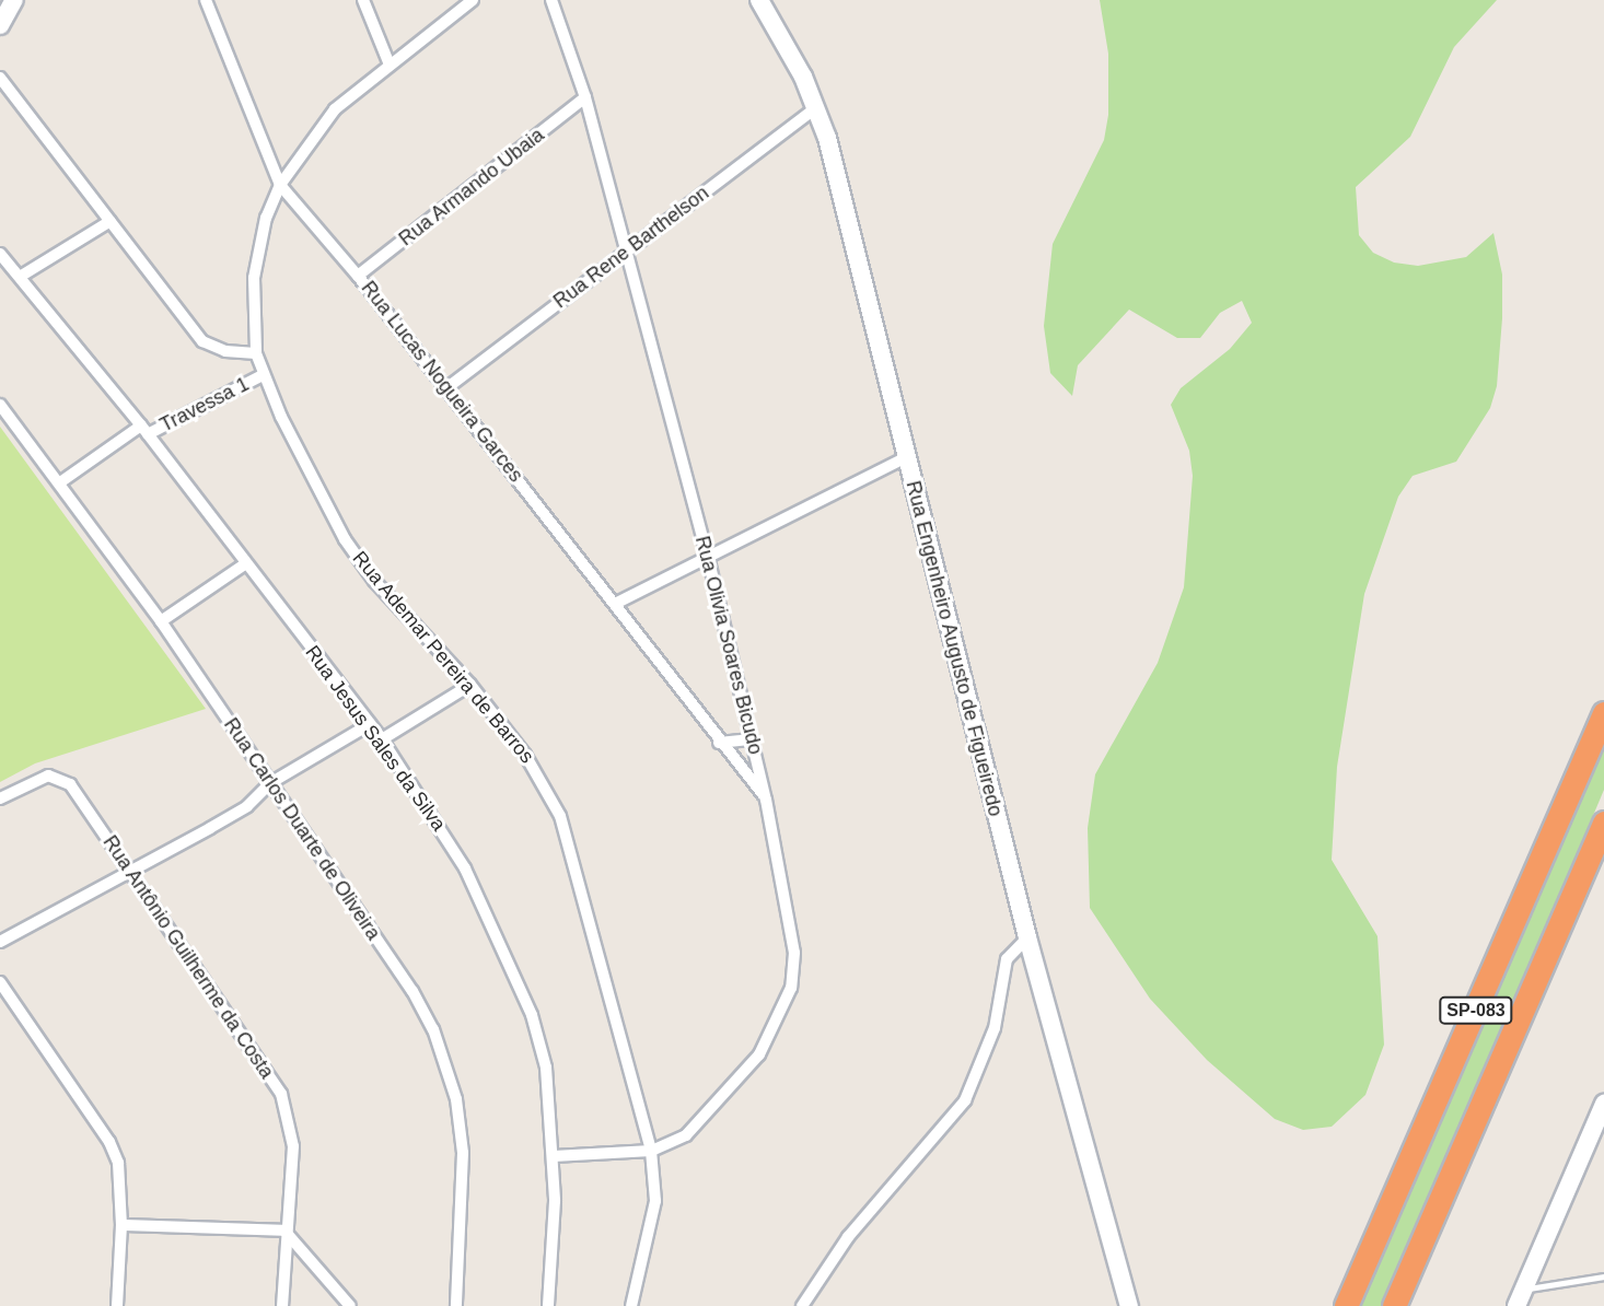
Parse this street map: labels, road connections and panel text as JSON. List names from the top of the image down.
{
  "streets": {
    "highway": ["SP-083"],
    "main road": ["Rua Engenheiro Augusto de Figueiredo"],
    "street": [
      "Rua Armando Ubaia",
      "Rua Rene Barthelson",
      "Rua Lucas Nogueira Garces",
      "Travessa 1",
      "Rua Olivia Soares Bicudo",
      "Rua Ademar Pereira de Barros",
      "Rua Jesus Sales da Silva",
      "Rua Carlos Duarte de Oliveira",
      "Rua Antônio Guilherme da Costa"
    ]
  },
  "crossings": [
    ["Rua Armando Ubaia", "Rua Lucas Nogueira Garces"],
    ["Rua Armando Ubaia", "Rua Olivia Soares Bicudo"],
    ["Rua Rene Barthelson", "Rua Lucas Nogueira Garces"],
    ["Rua Rene Barthelson", "Rua Olivia Soares Bicudo"],
    ["Rua Rene Barthelson", "Rua Engenheiro Augusto de Figueiredo"],
    ["Rua Lucas Nogueira Garces", "Rua Olivia Soares Bicudo"],
    ["Rua Lucas Nogueira Garces", "Rua Ademar Pereira de Barros"],
    ["Travessa 1", "Rua Ademar Pereira de Barros"],
    ["Travessa 1", "Rua Jesus Sales da Silva"],
    ["Travessa 1", "Rua Carlos Duarte de Oliveira"],
    ["Rua Olivia Soares Bicudo", "Rua Ademar Pereira de Barros"],
    ["Rua Olivia Soares Bicudo", "Rua Jesus Sales da Silva"]
  ]
}
